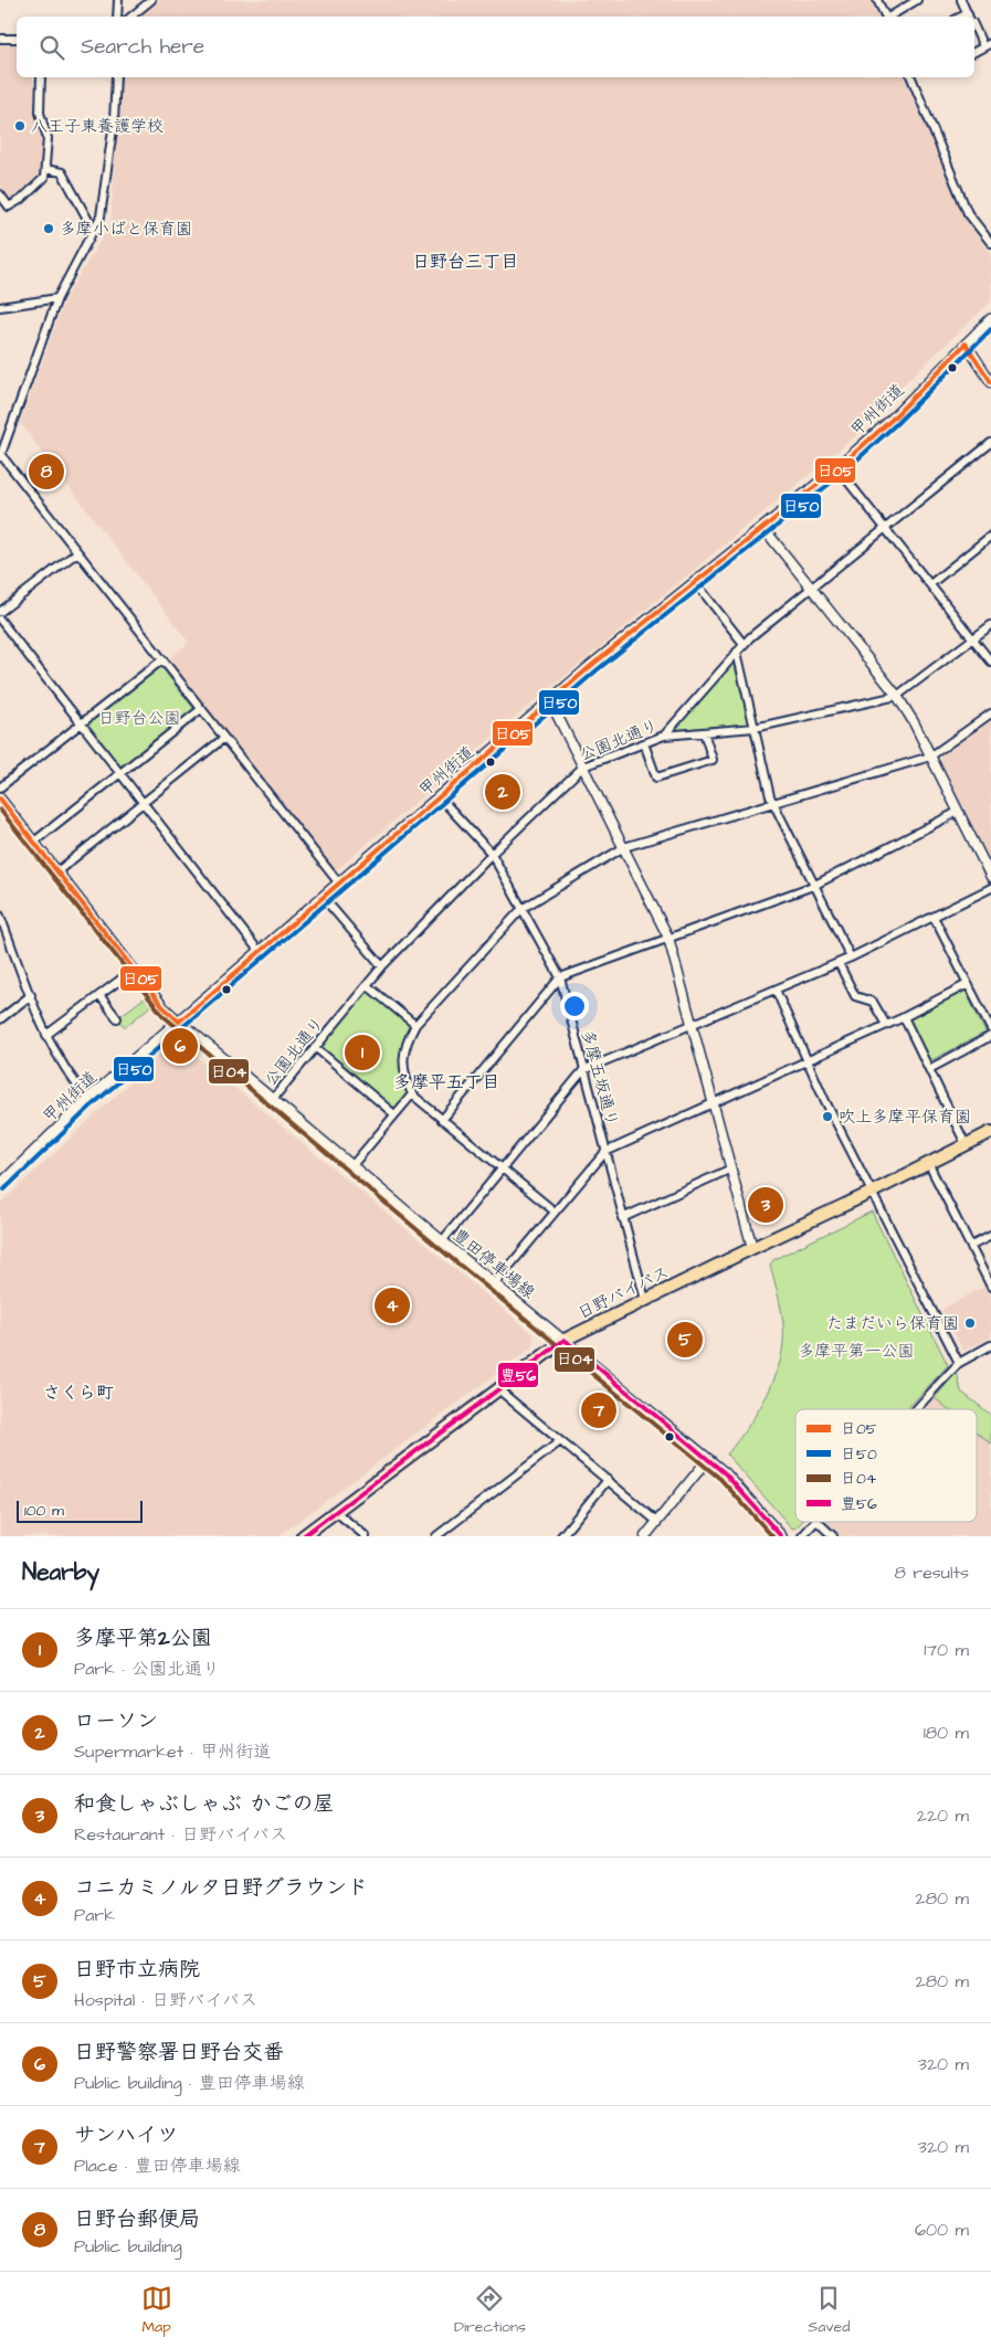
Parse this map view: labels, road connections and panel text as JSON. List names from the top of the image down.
{
  "streets": {
    "highway": ["日野バイパス"],
    "main road": ["甲州街道", "豊田停車場線"],
    "street": ["公園北通り", "多摩五坂通り"]
  },
  "crossings": [
    ["甲州街道", "多摩五坂通り"],
    ["甲州街道", "豊田停車場線"],
    ["公園北通り", "多摩五坂通り"],
    ["公園北通り", "豊田停車場線"],
    ["多摩五坂通り", "日野バイパス"],
    ["豊田停車場線", "日野バイパス"]
  ],
  "districts": ["日野台三丁目", "多摩平五丁目", "さくら町"],
  "parks": ["日野台公園", "多摩平第一公園"],
  "places": [
    "八王子東養護学校",
    "多摩小ばと保育園",
    "吹上多摩平保育園",
    "たまだいら保育園"
  ],
  "lines": [
    "transit line 日50",
    "transit line 日05",
    "transit line 日04",
    "transit line 豊56"
  ],
  "legend": [
    "日05",
    "日50",
    "日04",
    "豊56"
  ],
  "scale_bar": "100 m",
  "page": {
    "search": "Search here",
    "pins": [
      "8",
      "2",
      "6",
      "1",
      "3",
      "4",
      "5",
      "7"
    ],
    "scale": "100 m",
    "heading": ["Nearby", "8 results"],
    "list": [
      {
        "mark": "1",
        "name": "多摩平第2公園",
        "note": "Park · 公園北通り",
        "value": "170 m"
      },
      {
        "mark": "2",
        "name": "ローソン",
        "note": "Supermarket · 甲州街道",
        "value": "180 m"
      },
      {
        "mark": "3",
        "name": "和食しゃぶしゃぶ かごの屋",
        "note": "Restaurant · 日野バイパス",
        "value": "220 m"
      },
      {
        "mark": "4",
        "name": "コニカミノルタ日野グラウンド",
        "note": "Park",
        "value": "280 m"
      },
      {
        "mark": "5",
        "name": "日野市立病院",
        "note": "Hospital · 日野バイパス",
        "value": "280 m"
      },
      {
        "mark": "6",
        "name": "日野警察署日野台交番",
        "note": "Public building · 豊田停車場線",
        "value": "320 m"
      },
      {
        "mark": "7",
        "name": "サンハイツ",
        "note": "Place · 豊田停車場線",
        "value": "320 m"
      },
      {
        "mark": "8",
        "name": "日野台郵便局",
        "note": "Public building",
        "value": "600 m"
      }
    ],
    "nav": ["Map", "Directions", "Saved"]
  }
}
